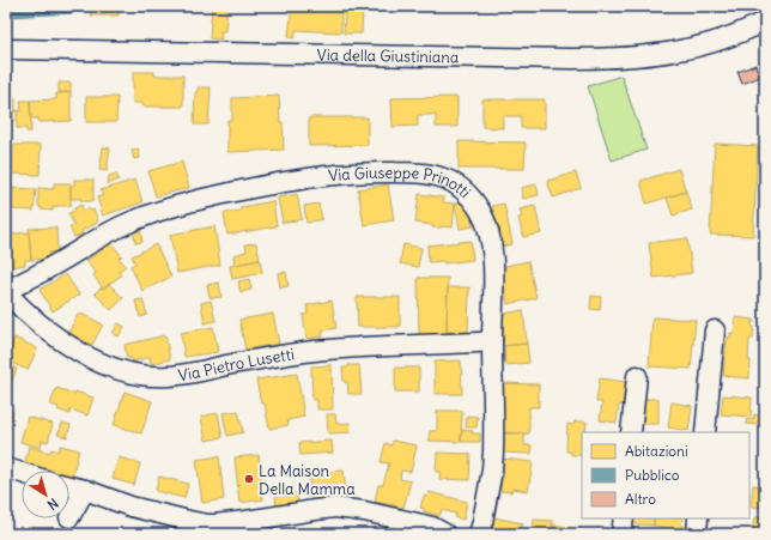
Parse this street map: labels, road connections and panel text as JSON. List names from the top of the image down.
{
  "streets": {
    "street": ["Via della Giustiniana", "Via Giuseppe Prinotti", "Via Pietro Lusetti"]
  },
  "crossings": [
    ["Via Giuseppe Prinotti", "Via Pietro Lusetti"]
  ],
  "places": ["La Maison Della Mamma"],
  "legend": ["Abitazioni", "Pubblico", "Altro"],
  "north": "bottom right"
}
